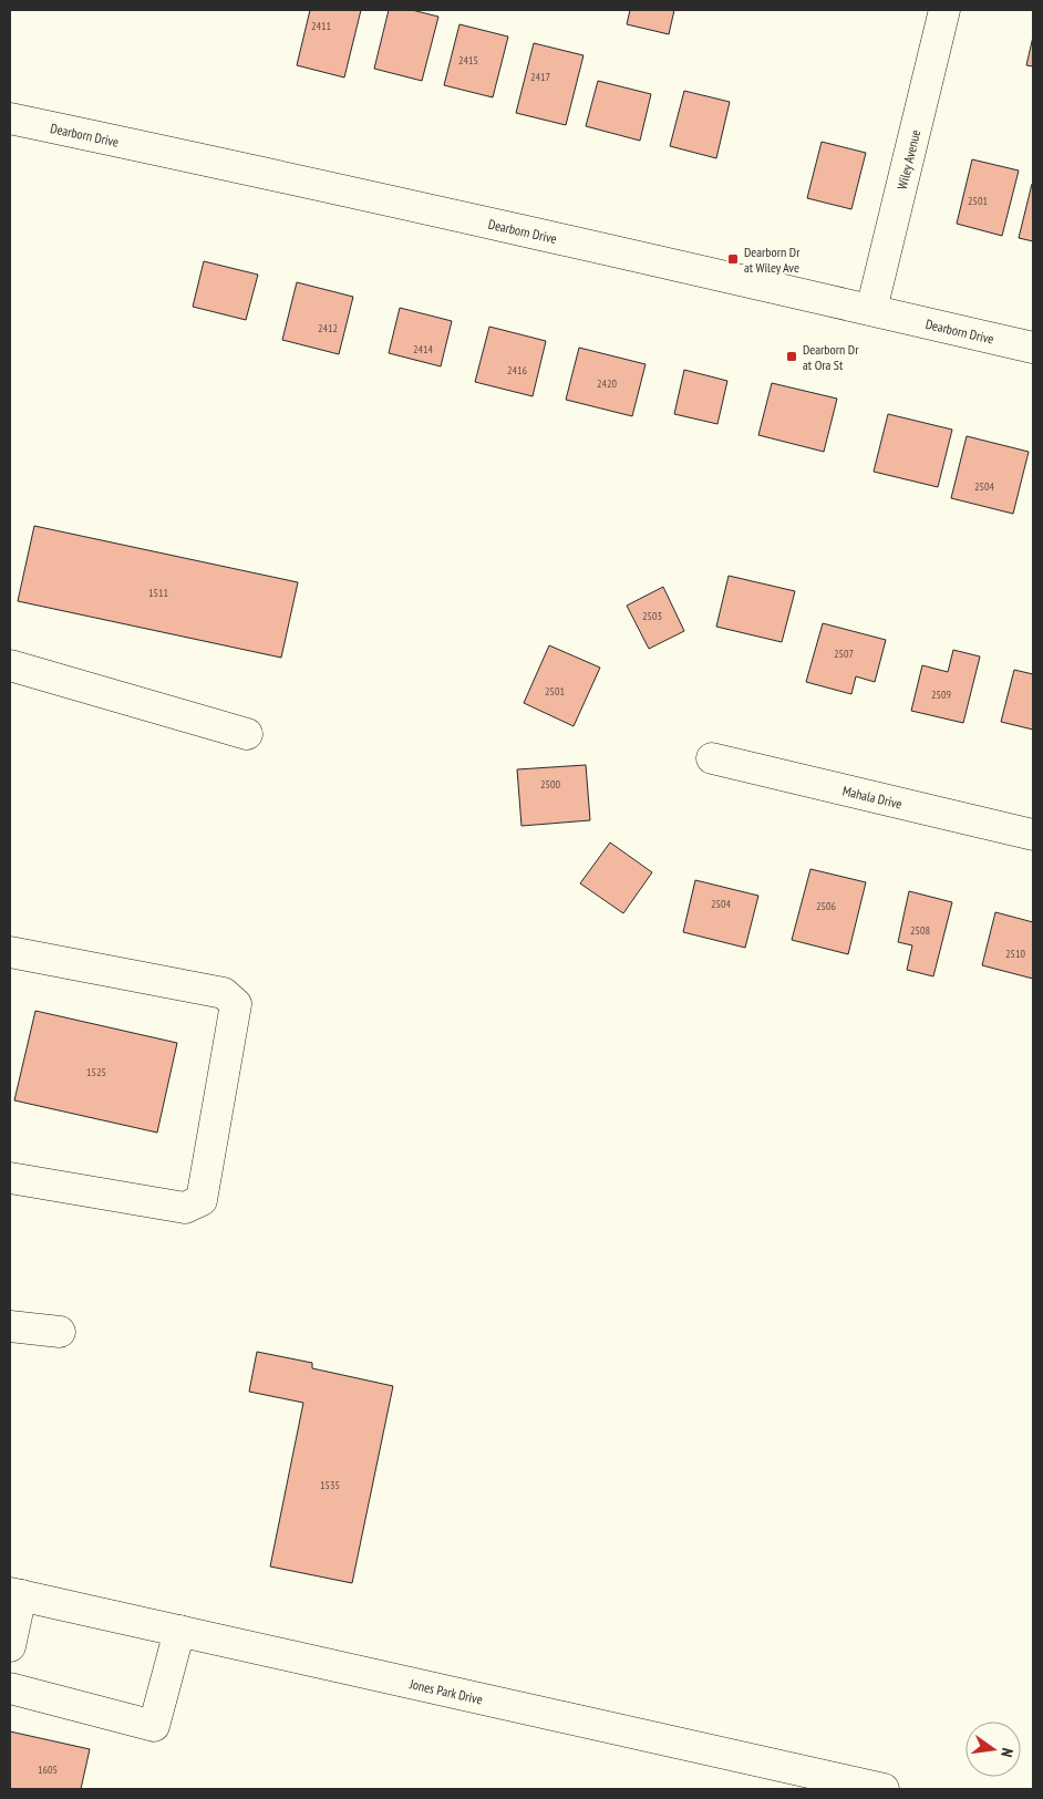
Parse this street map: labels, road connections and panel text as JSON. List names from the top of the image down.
{
  "streets": {
    "street": [
      "Dearborn Drive",
      "Wiley Avenue",
      "Mahala Drive",
      "Jones Park Drive"
    ]
  },
  "crossings": [
    ["Dearborn Drive", "Wiley Avenue"]
  ],
  "places": {
    "transit": ["Dearborn Dr at Wiley Ave", "Dearborn Dr at Ora St"]
  },
  "house_numbers": [
    "2411",
    "2415",
    "2417",
    "2501",
    "2412",
    "2414",
    "2416",
    "2420",
    "2504",
    "1511",
    "2503",
    "2507",
    "2501",
    "2509",
    "2500",
    "2504",
    "2506",
    "2508",
    "2510",
    "1525",
    "1535",
    "1605"
  ],
  "north": "right"
}
